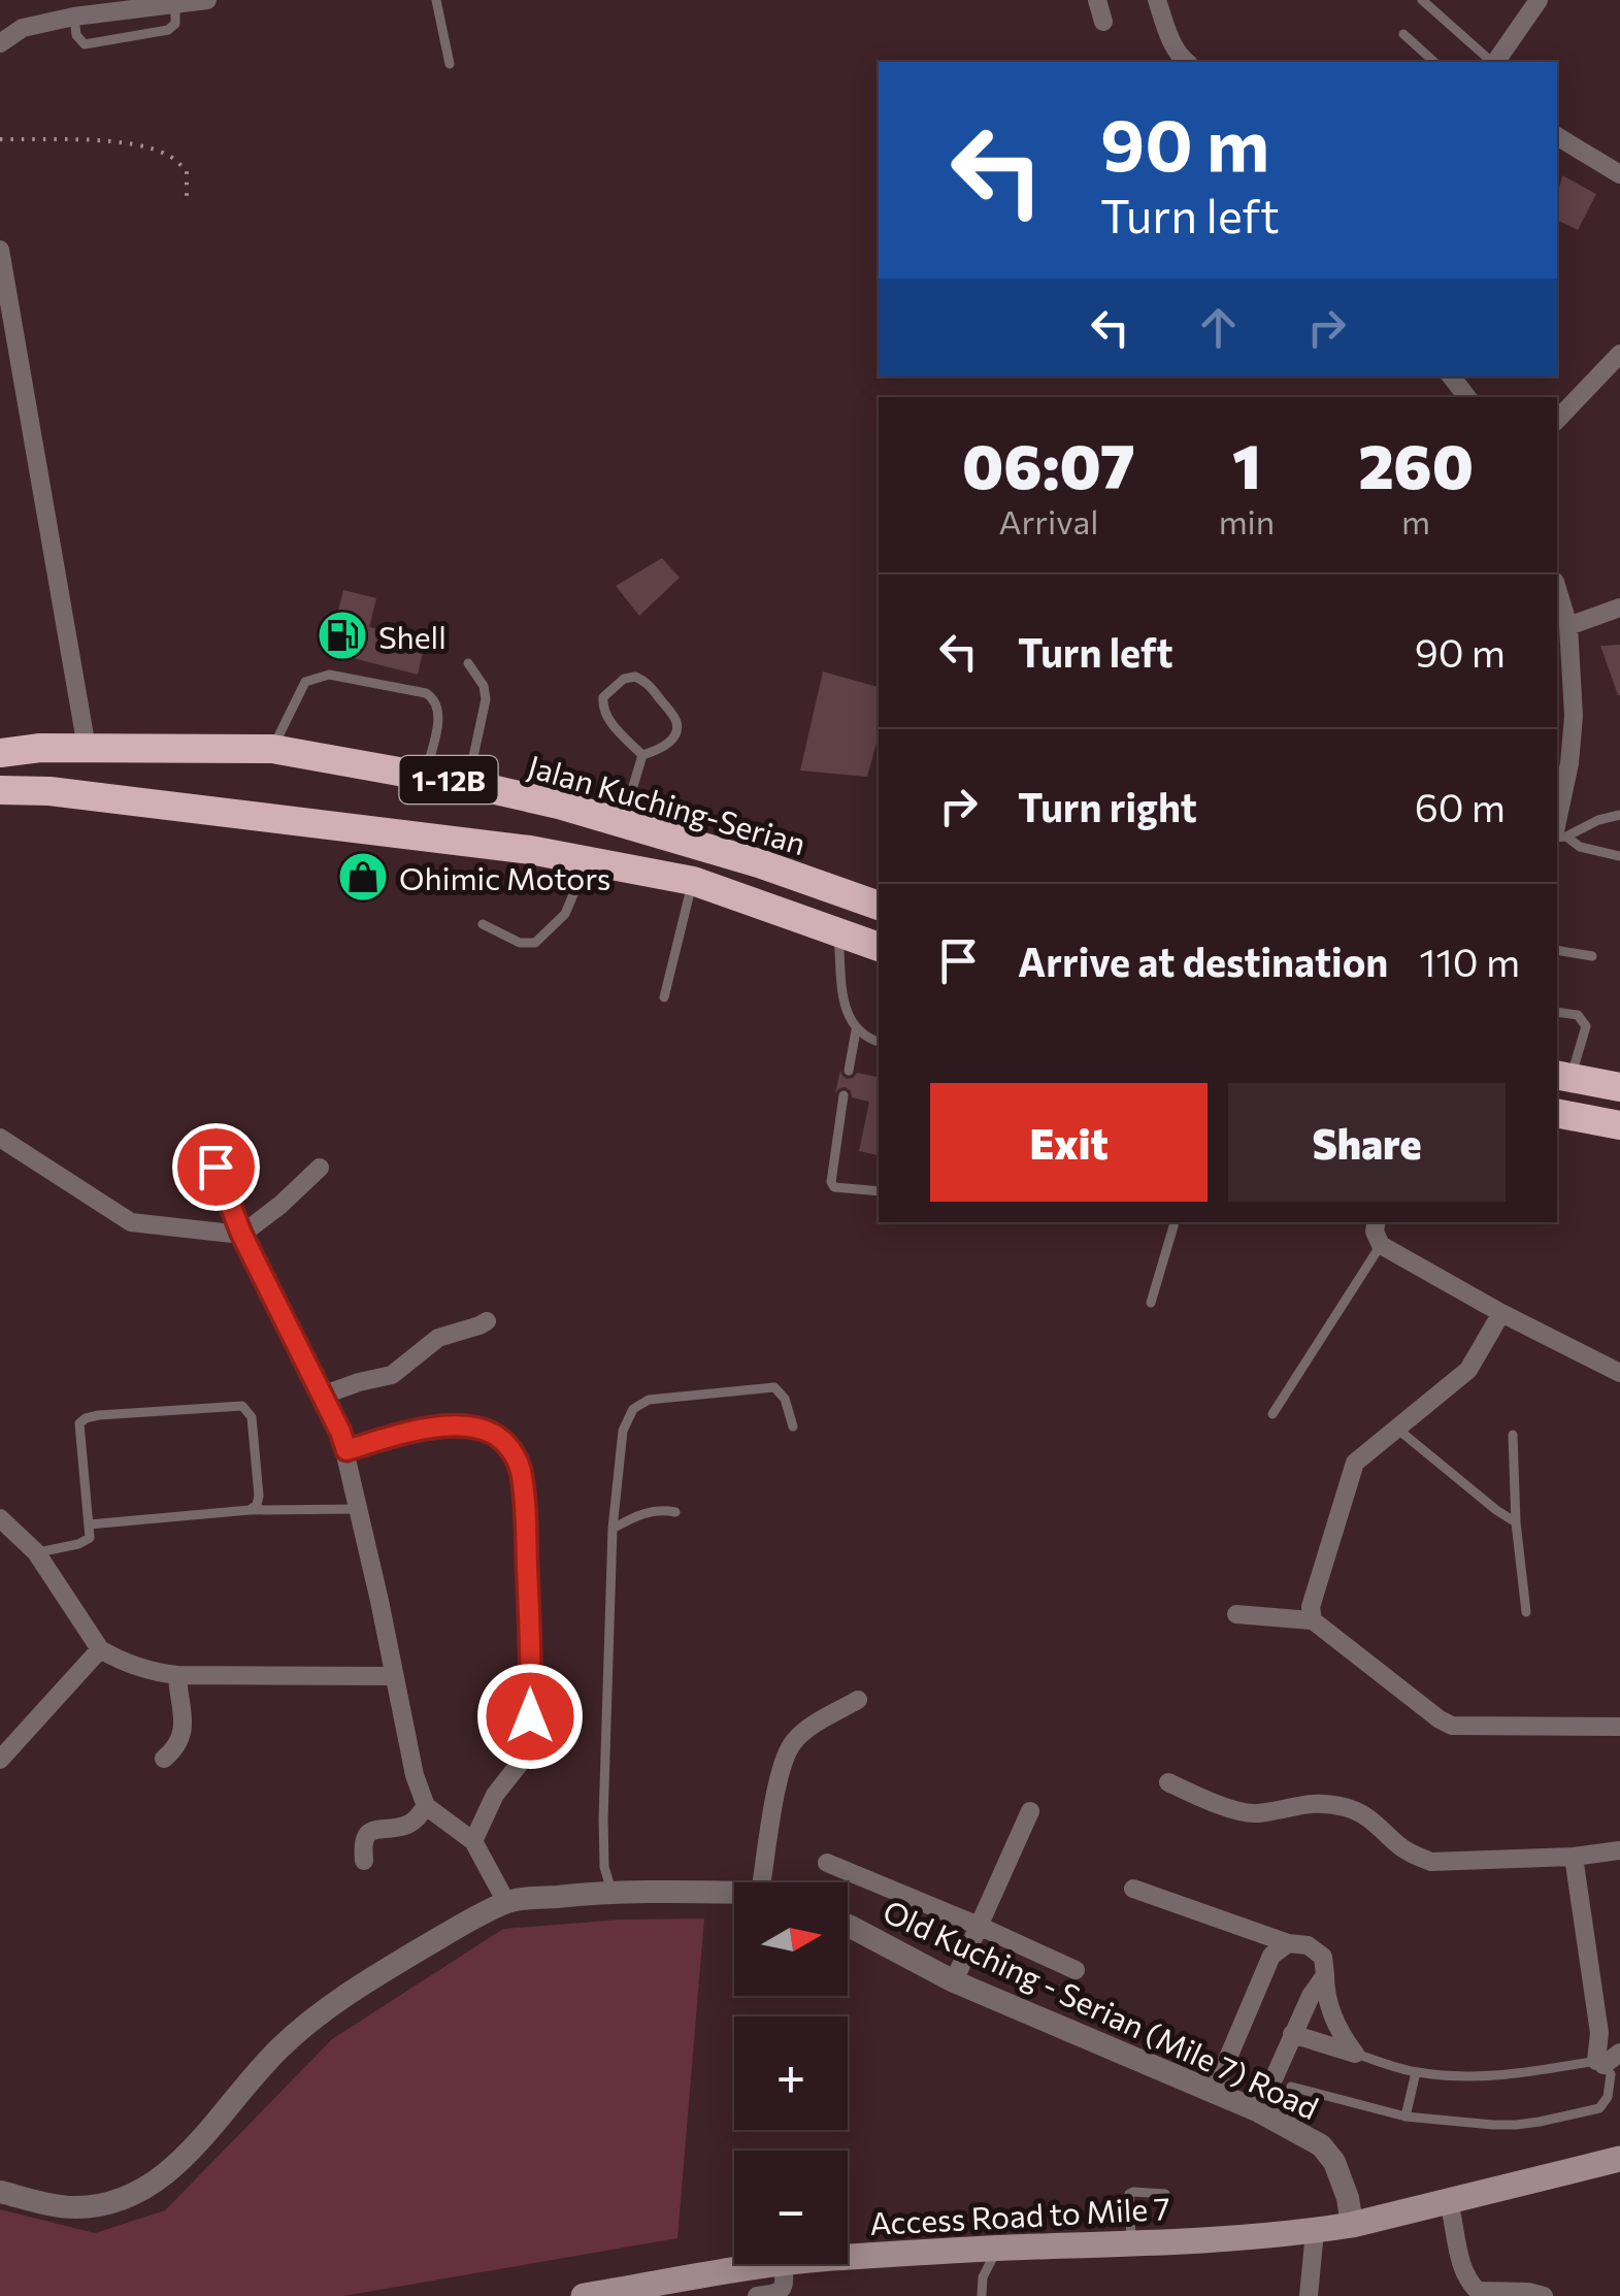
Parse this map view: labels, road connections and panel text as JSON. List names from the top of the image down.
{
  "streets": {
    "highway": ["1-12B", "Jalan Kuching-Serian"],
    "main road": ["Access Road to Mile 7"],
    "street": ["Old Kuching - Serian (Mile 7) Road"]
  },
  "crossings": [
    ["Old Kuching - Serian (Mile 7) Road", "Access Road to Mile 7"]
  ],
  "places": {
    "fuel station": ["Shell"],
    "shop": ["Ohimic Motors"]
  },
  "north": "right",
  "page": {
    "turn": ["90 m", "Turn left"],
    "eta": [
      "06:07",
      "Arrival",
      "1",
      "min",
      "260",
      "m"
    ],
    "list": [
      {
        "name": "Turn left",
        "value": "90 m"
      },
      {
        "name": "Turn right",
        "value": "60 m"
      },
      {
        "name": "Arrive at destination",
        "value": "110 m"
      }
    ],
    "buttons": ["Exit", "Share"],
    "map_buttons": ["+", "−"]
  }
}
